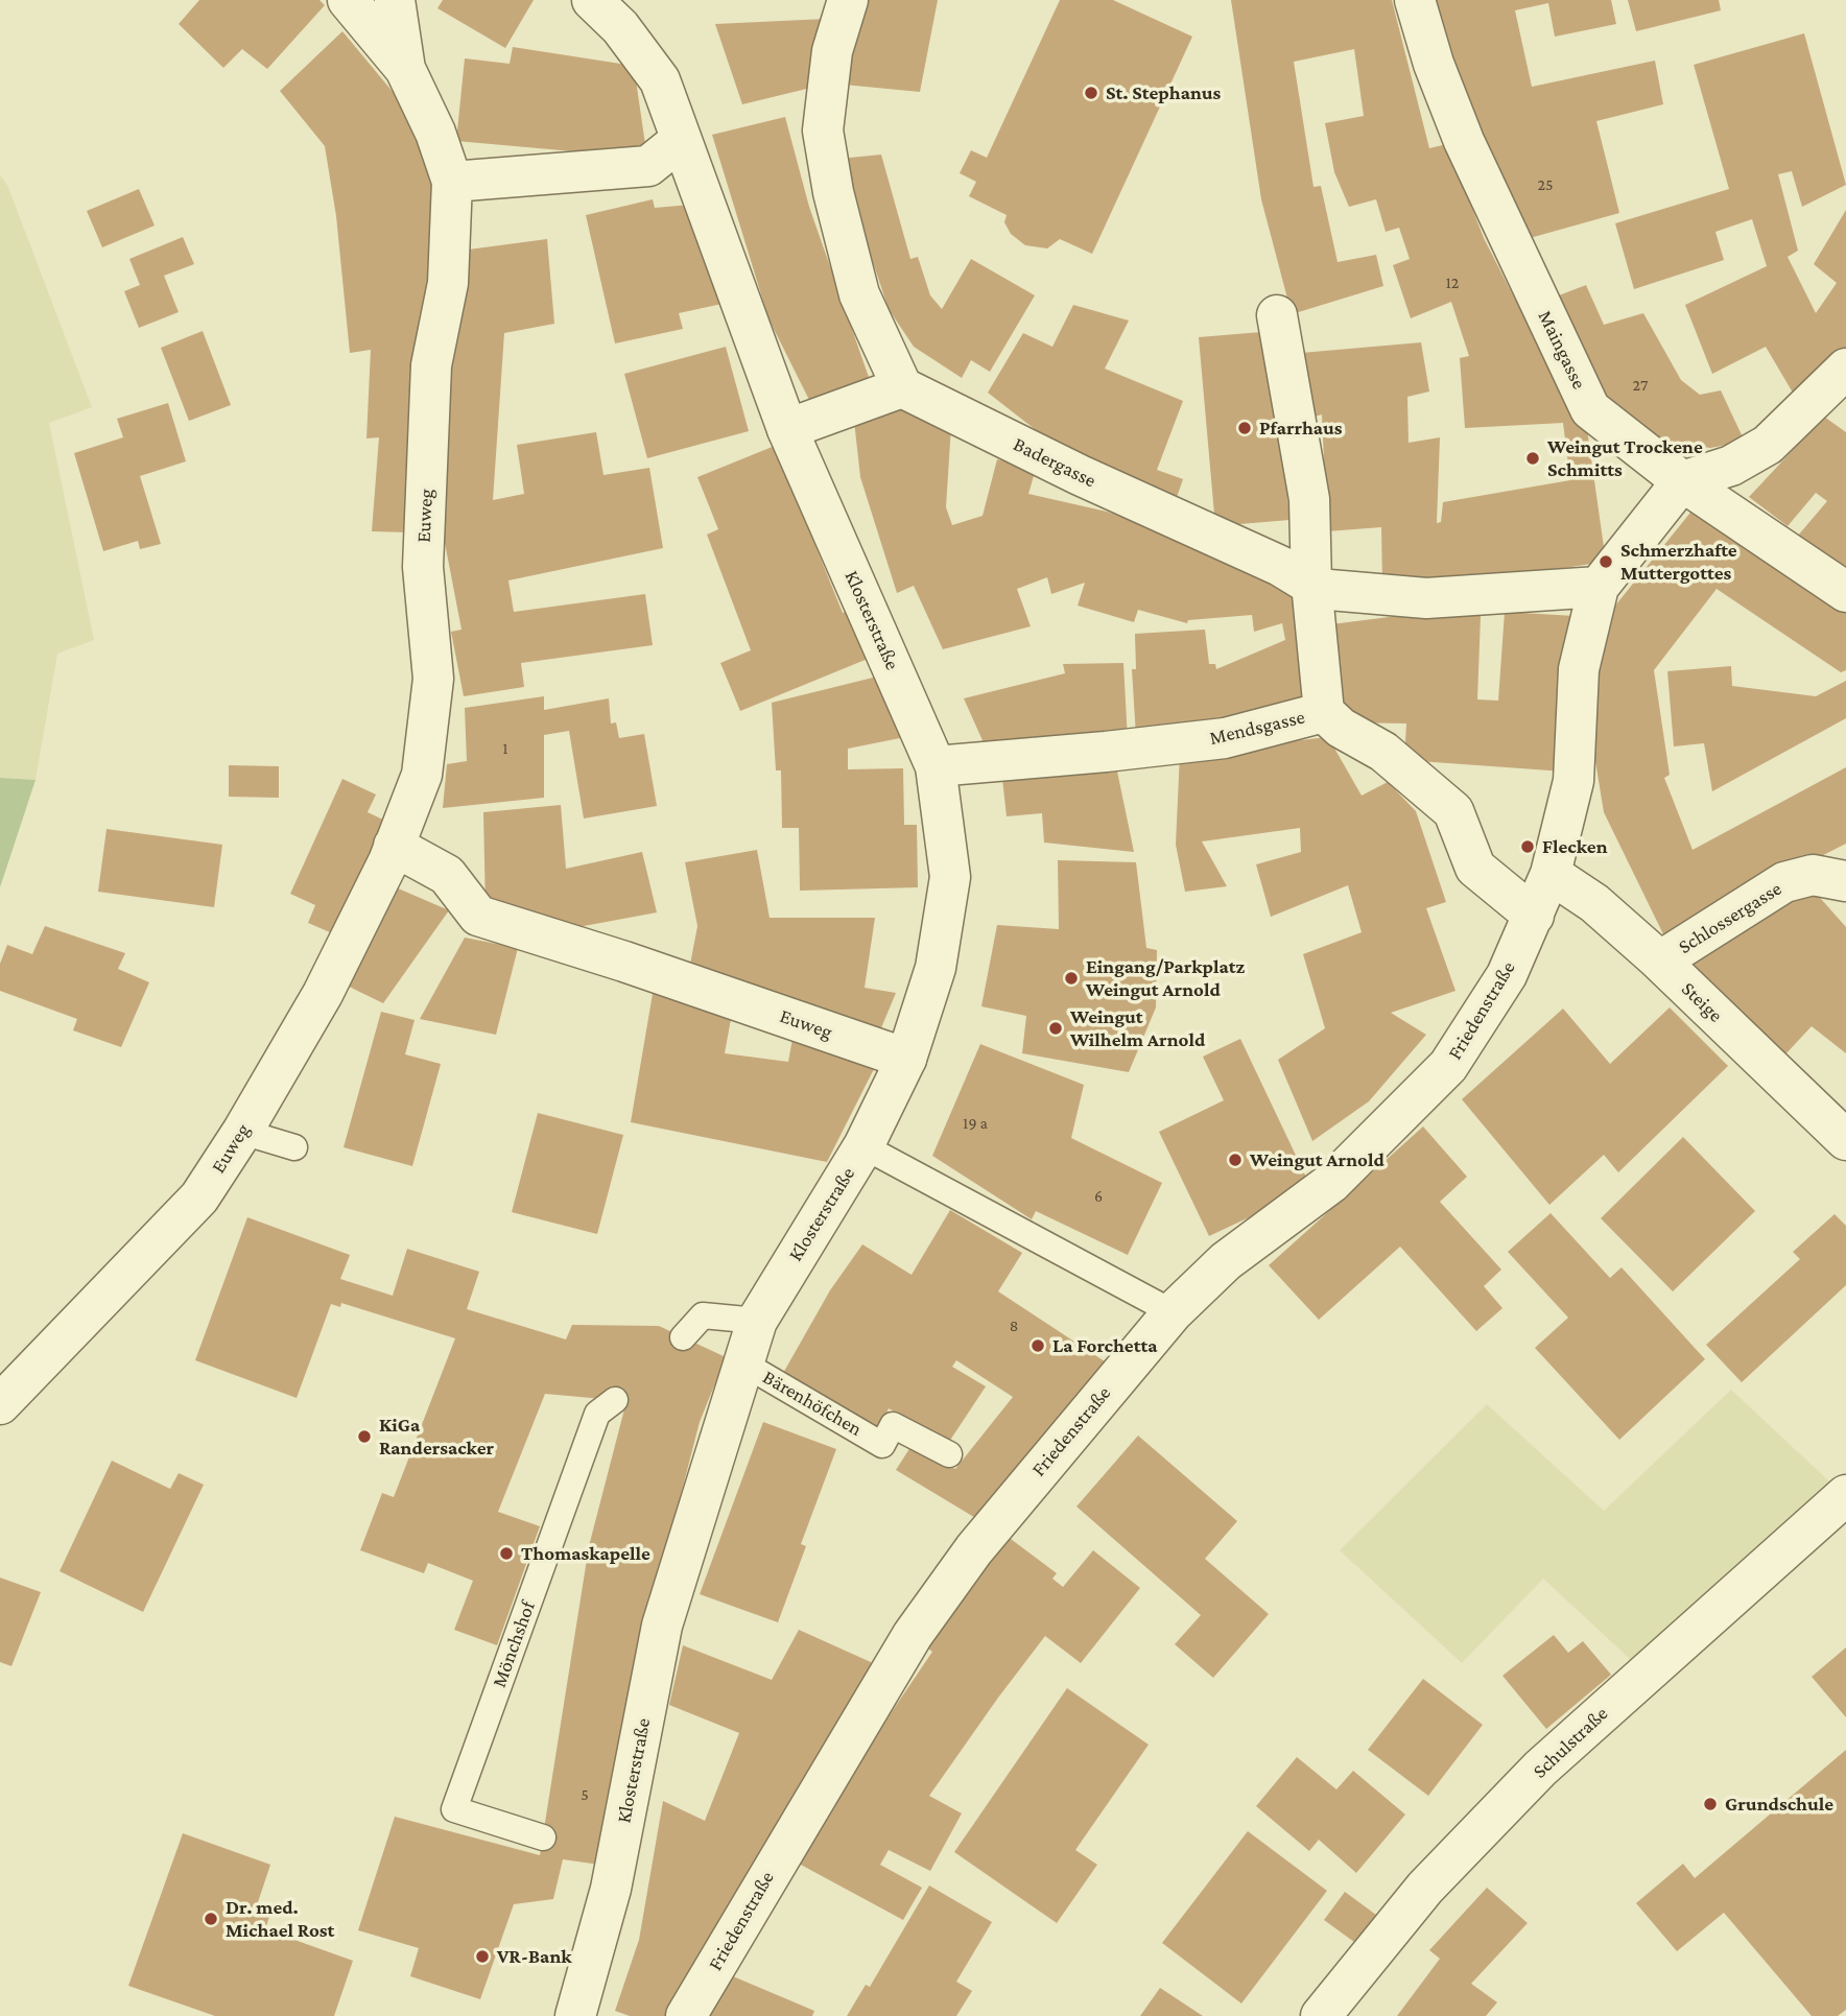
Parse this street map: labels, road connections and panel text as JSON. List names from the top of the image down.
{
  "streets": {
    "street": [
      "Maingasse",
      "Badergasse",
      "Euweg",
      "Klosterstraße",
      "Mendsgasse",
      "Schlossergasse",
      "Steige",
      "Friedenstraße",
      "Schulstraße"
    ],
    "lane": ["Bärenhöfchen", "Mönchshof"]
  },
  "crossings": [
    ["Euweg", "Klosterstraße"],
    ["Klosterstraße", "Mendsgasse"],
    ["Klosterstraße", "Bärenhöfchen"],
    ["Mendsgasse", "Friedenstraße"],
    ["Schlossergasse", "Steige"],
    ["Steige", "Friedenstraße"]
  ],
  "places": [
    "St. Stephanus",
    "Pfarrhaus",
    "Weingut Trockene Schmitts",
    "Schmerzhafte Muttergottes",
    "Flecken",
    "Eingang/Parkplatz Weingut Arnold",
    "Weingut Wilhelm Arnold",
    "Weingut Arnold",
    "La Forchetta",
    "KiGa Randersacker",
    "Thomaskapelle",
    "Grundschule",
    "Dr. med. Michael Rost",
    "VR-Bank"
  ],
  "house_numbers": [
    "25",
    "12",
    "27",
    "1",
    "19 a",
    "6",
    "8",
    "5"
  ]
}
